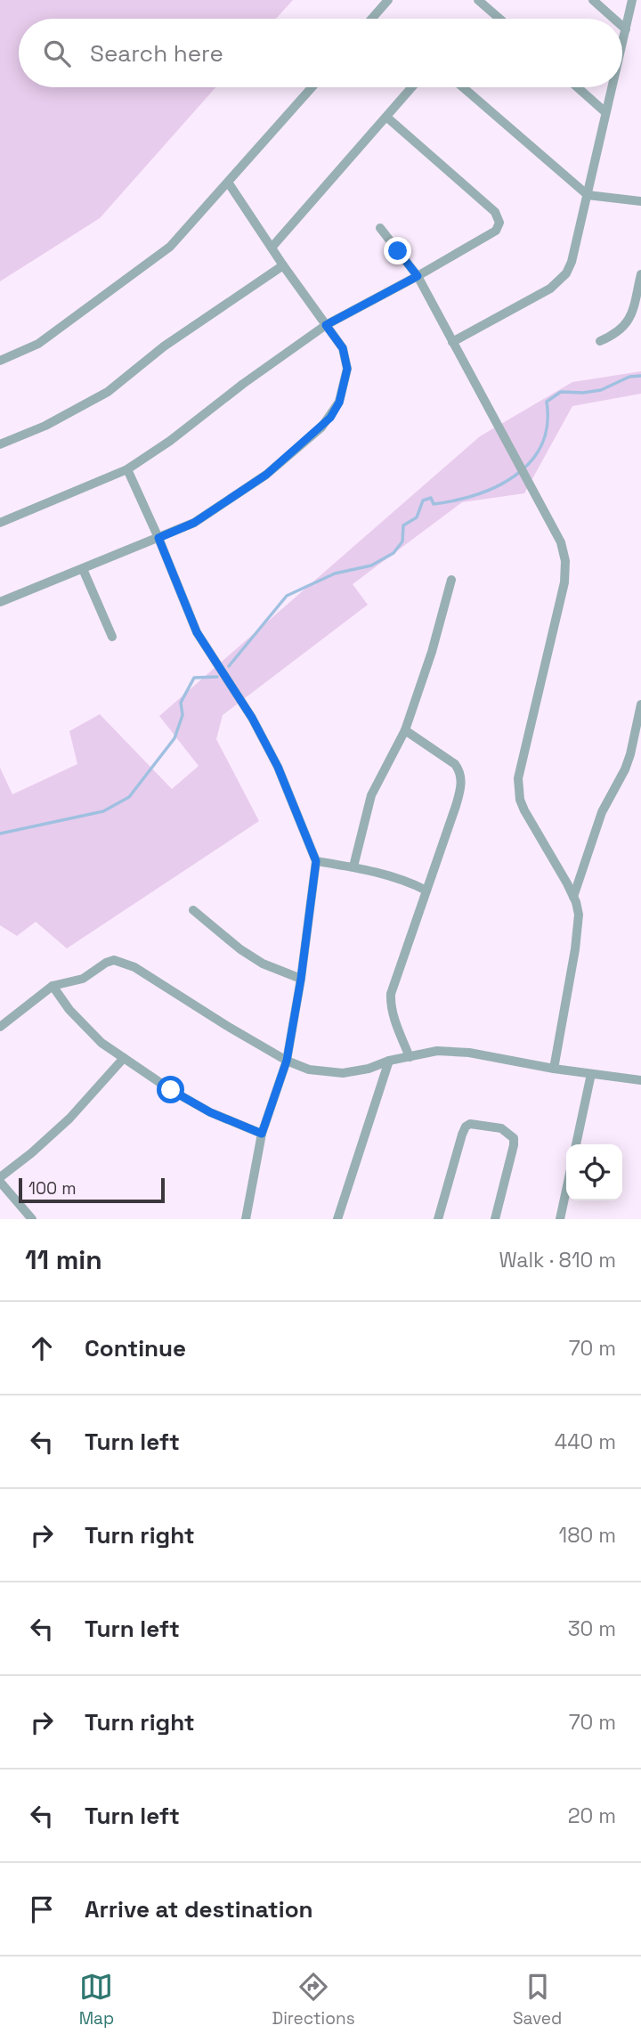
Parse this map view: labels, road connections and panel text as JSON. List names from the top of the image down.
{
  "scale_bar": "100 m",
  "page": {
    "search": "Search here",
    "scale": "100 m",
    "heading": ["11 min", "Walk · 810 m"],
    "list": [
      ["Continue", "70 m"],
      ["Turn left", "440 m"],
      ["Turn right", "180 m"],
      ["Turn left", "30 m"],
      ["Turn right", "70 m"],
      ["Turn left", "20 m"],
      "Arrive at destination"
    ],
    "nav": ["Map", "Directions", "Saved"]
  }
}
